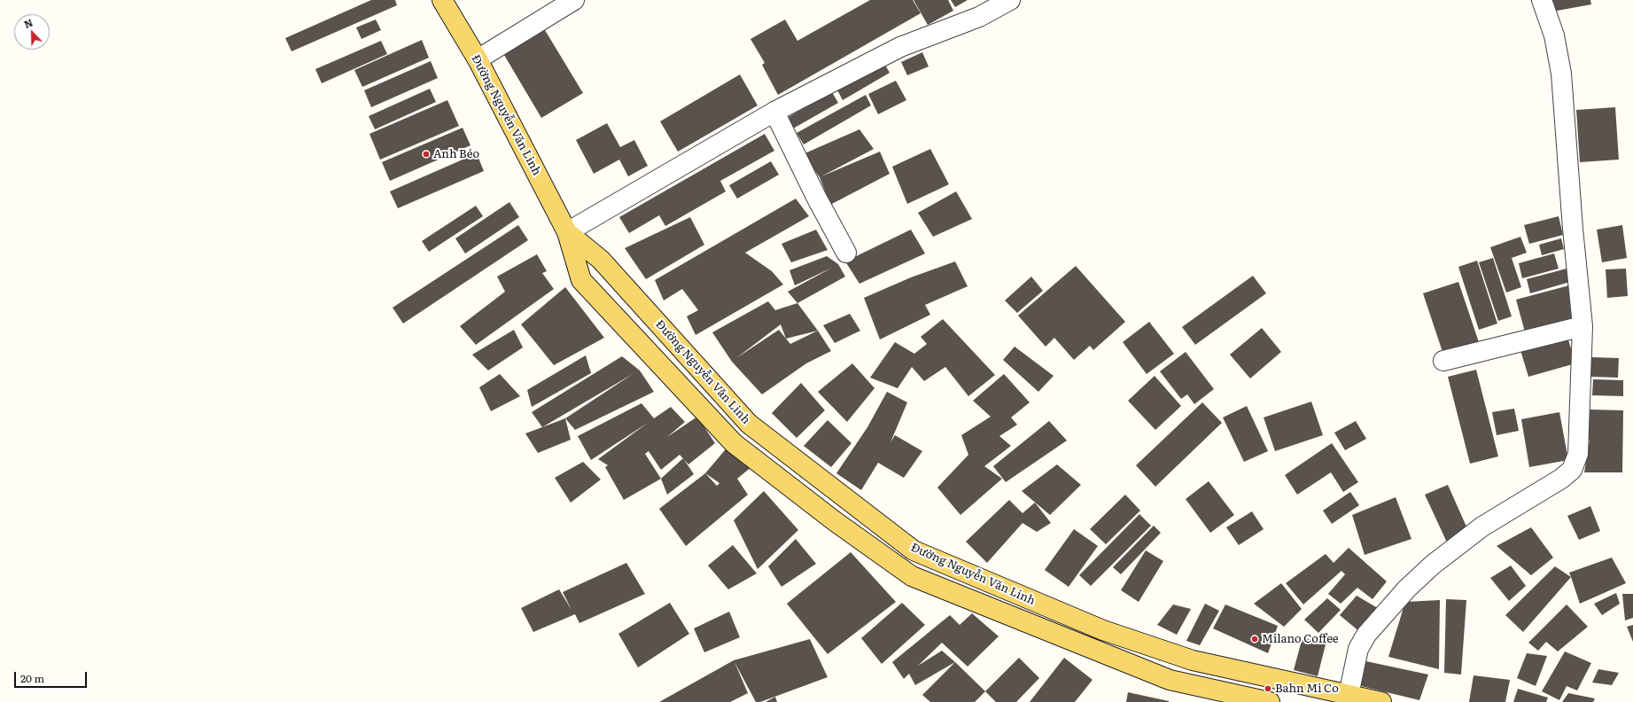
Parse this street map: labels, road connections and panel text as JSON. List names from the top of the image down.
{
  "streets": {
    "main road": ["Đường Nguyễn Văn Linh"]
  },
  "places": ["Anh Béo", "Milano Coffee", "Bahn Mi Co"],
  "scale_bar": "20 m",
  "north": "top left"
}
